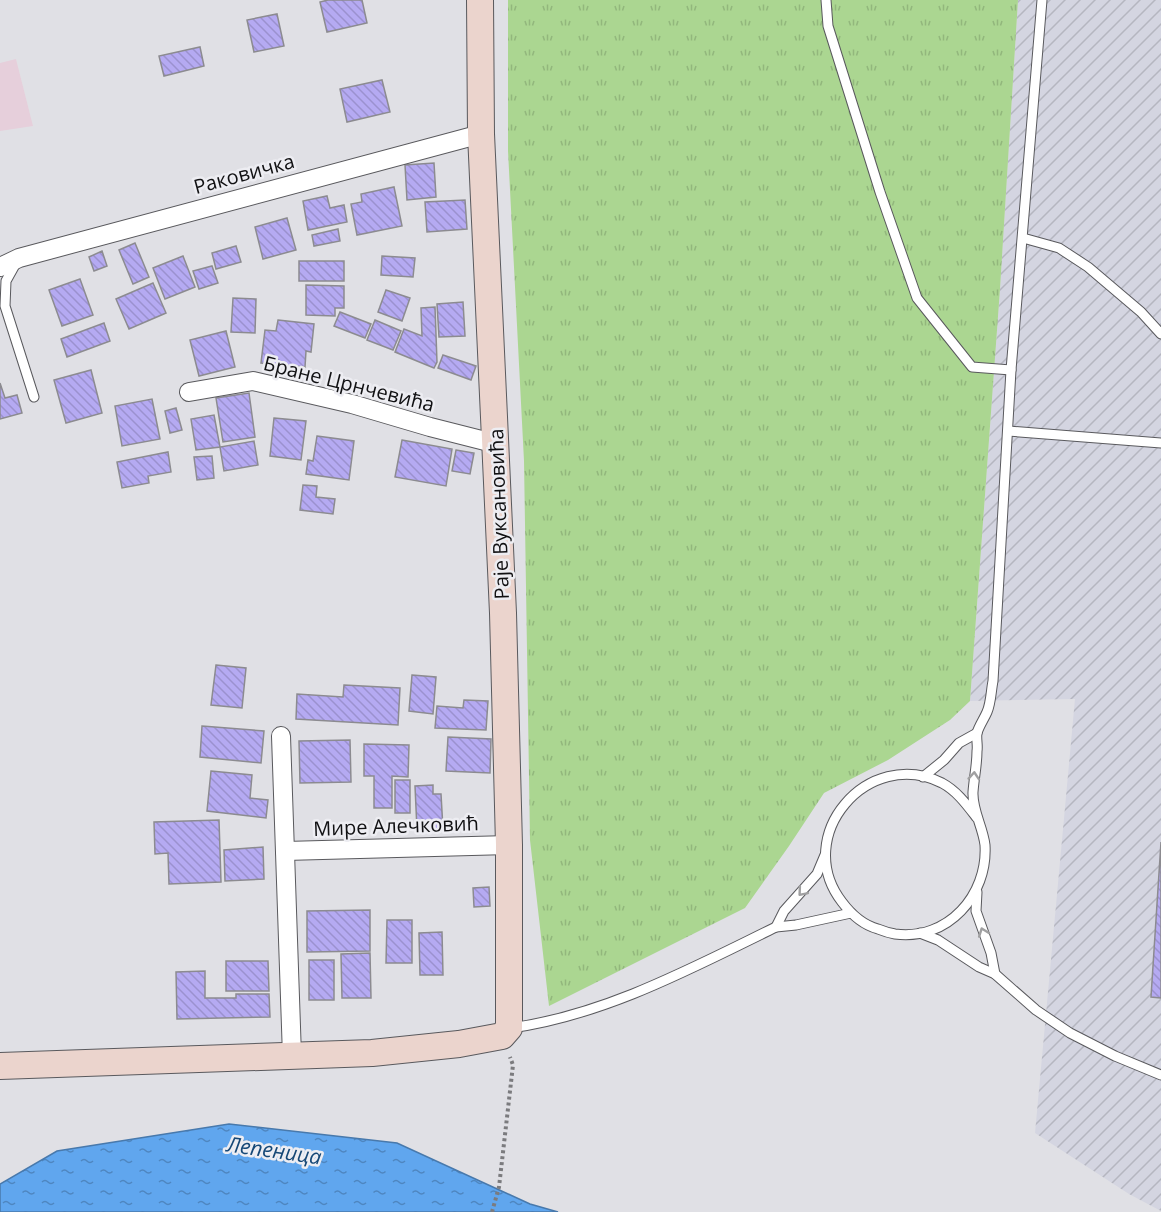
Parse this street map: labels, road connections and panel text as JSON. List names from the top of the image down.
{
  "streets": {
    "street": [
      "Раковичка",
      "Бране Црнчевића",
      "Раје Вуксановића",
      "Мире Алечковић"
    ]
  },
  "crossings": [
    ["Раковичка", "Раје Вуксановића"],
    ["Бране Црнчевића", "Раје Вуксановића"],
    ["Раје Вуксановића", "Мире Алечковић"]
  ],
  "water": ["Лепеница"]
}
